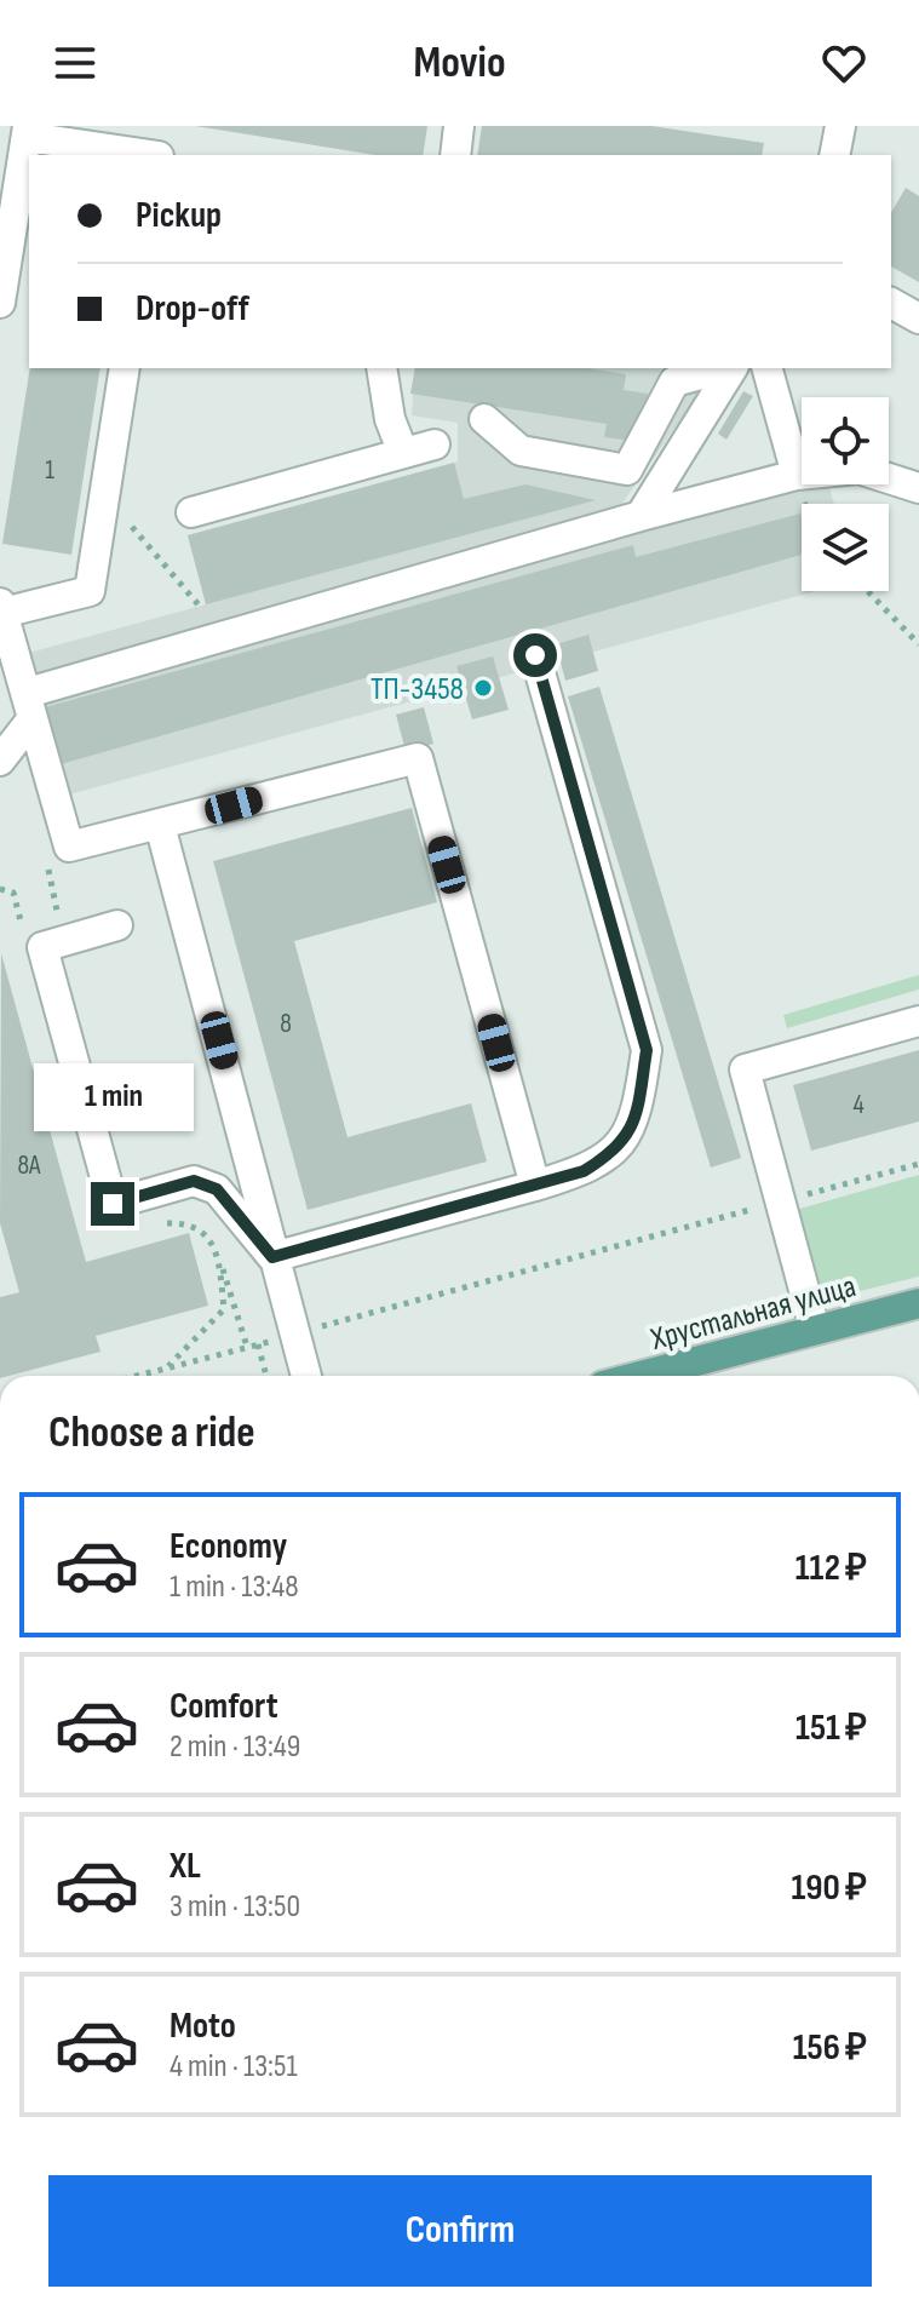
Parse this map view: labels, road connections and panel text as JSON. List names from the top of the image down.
{
  "streets": {
    "main road": ["Хрустальная улица"]
  },
  "places": ["ТП-3458"],
  "house_numbers": [
    "1",
    "8",
    "4",
    "8А"
  ],
  "page": {
    "header": "Movio",
    "banner": ["Pickup", "Drop-off"],
    "bubble": "1 min",
    "heading": "Choose a ride",
    "list": [
      {
        "name": "Economy",
        "note": "1 min · 13:48",
        "value": "112 ₽"
      },
      {
        "name": "Comfort",
        "note": "2 min · 13:49",
        "value": "151 ₽"
      },
      {
        "name": "XL",
        "note": "3 min · 13:50",
        "value": "190 ₽"
      },
      {
        "name": "Moto",
        "note": "4 min · 13:51",
        "value": "156 ₽"
      }
    ],
    "buttons": "Confirm"
  }
}
